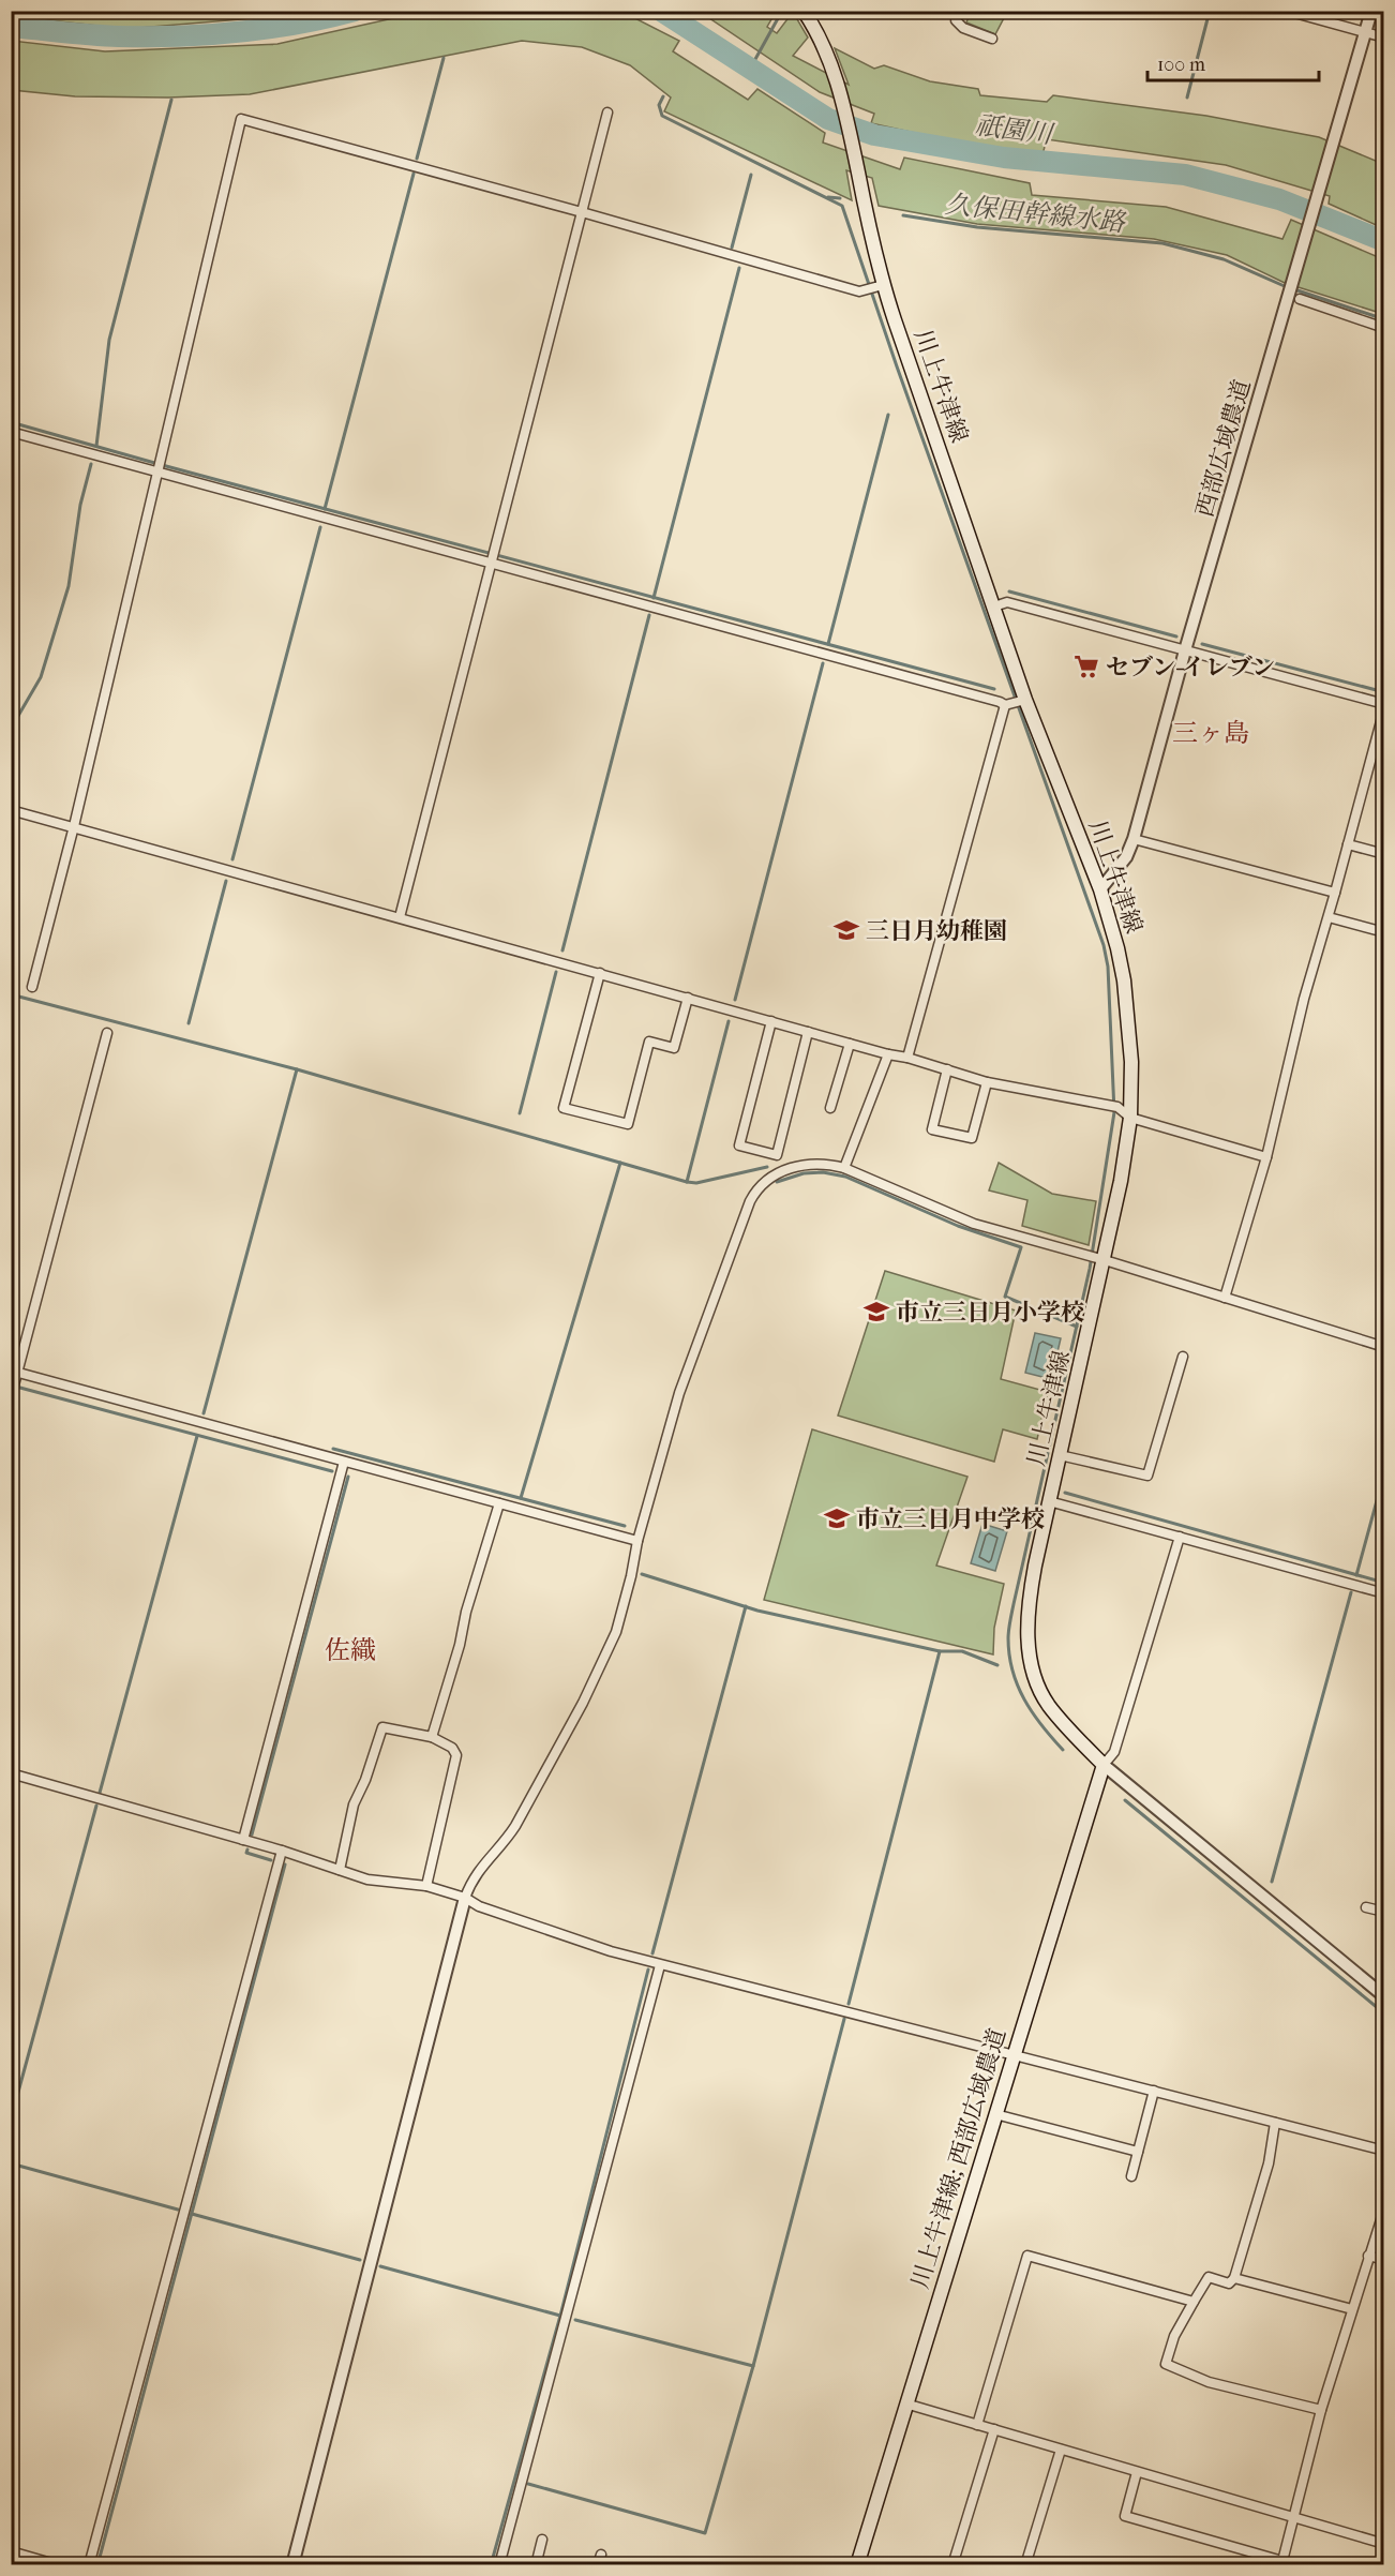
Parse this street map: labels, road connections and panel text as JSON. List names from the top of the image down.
{
  "streets": {
    "main road": ["川上牛津線", "川上牛津線; 西部広域農道"],
    "street": ["西部広域農道"]
  },
  "crossings": [
    ["川上牛津線", "西部広域農道"],
    ["川上牛津線", "川上牛津線; 西部広域農道"]
  ],
  "districts": ["三ヶ島", "佐織"],
  "water": ["祇園川", "久保田幹線水路"],
  "places": {
    "supermarket": ["セブン-イレブン"],
    "school or university": ["三日月幼稚園", "市立三日月小学校", "市立三日月中学校"]
  },
  "scale_bar": "100 m"
}
